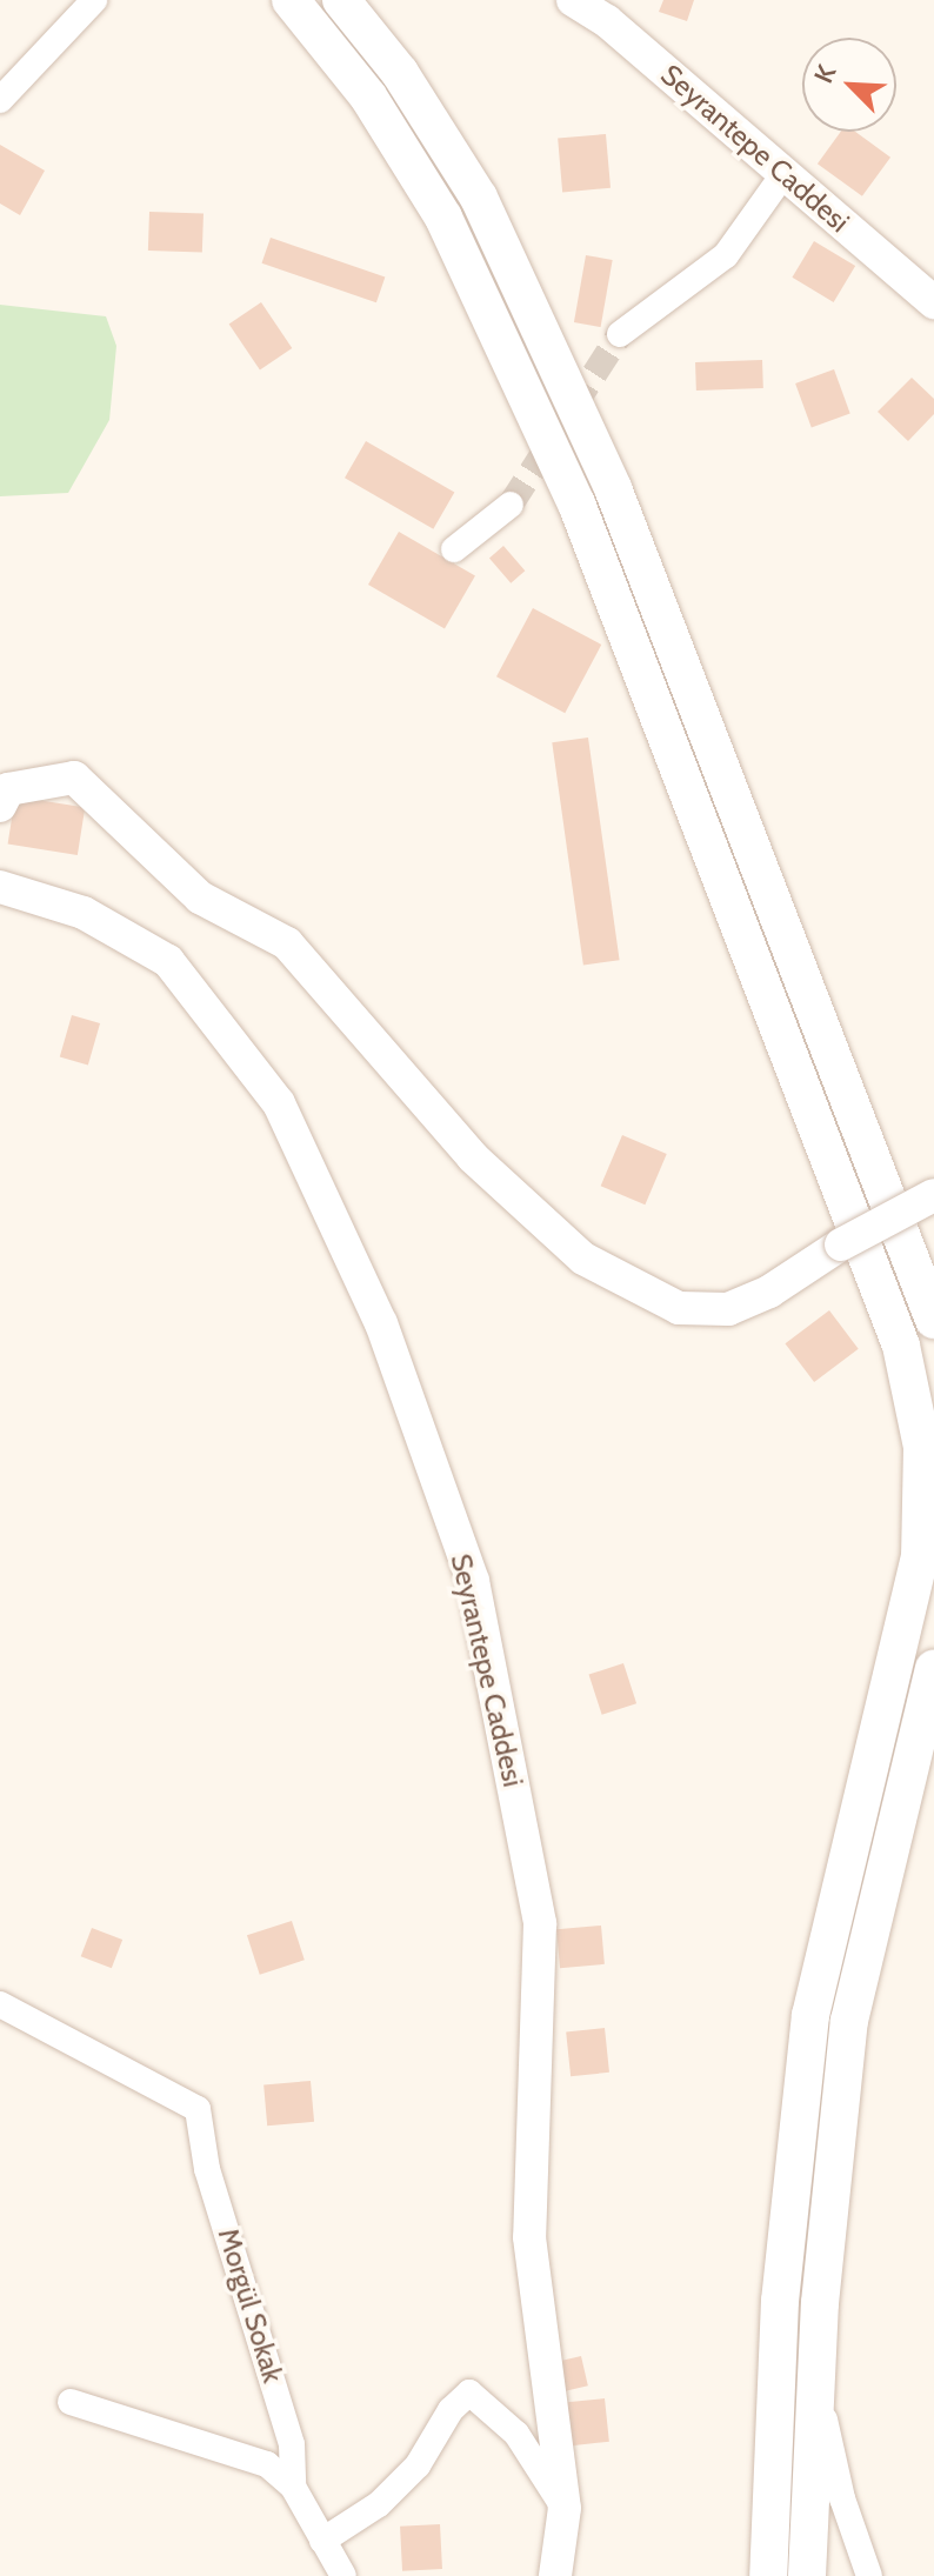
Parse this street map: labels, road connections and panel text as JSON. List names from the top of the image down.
{
  "streets": {
    "street": ["Seyrantepe Caddesi", "Morgül Sokak"]
  },
  "north": "top left"
}
